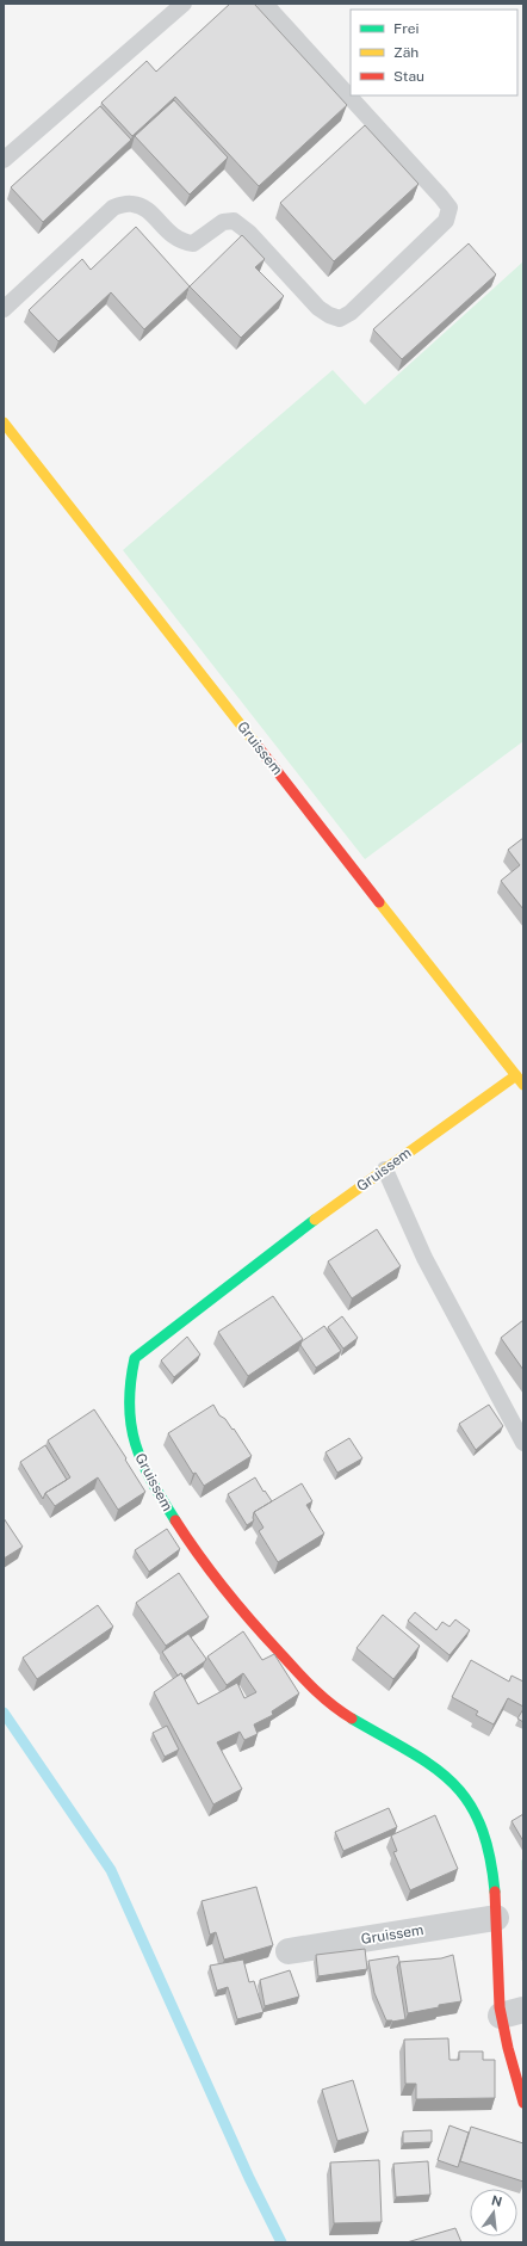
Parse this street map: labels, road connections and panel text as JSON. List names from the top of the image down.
{
  "streets": {
    "street": ["Gruissem"]
  },
  "legend": ["Frei", "Zäh", "Stau"],
  "north": "top"
}
